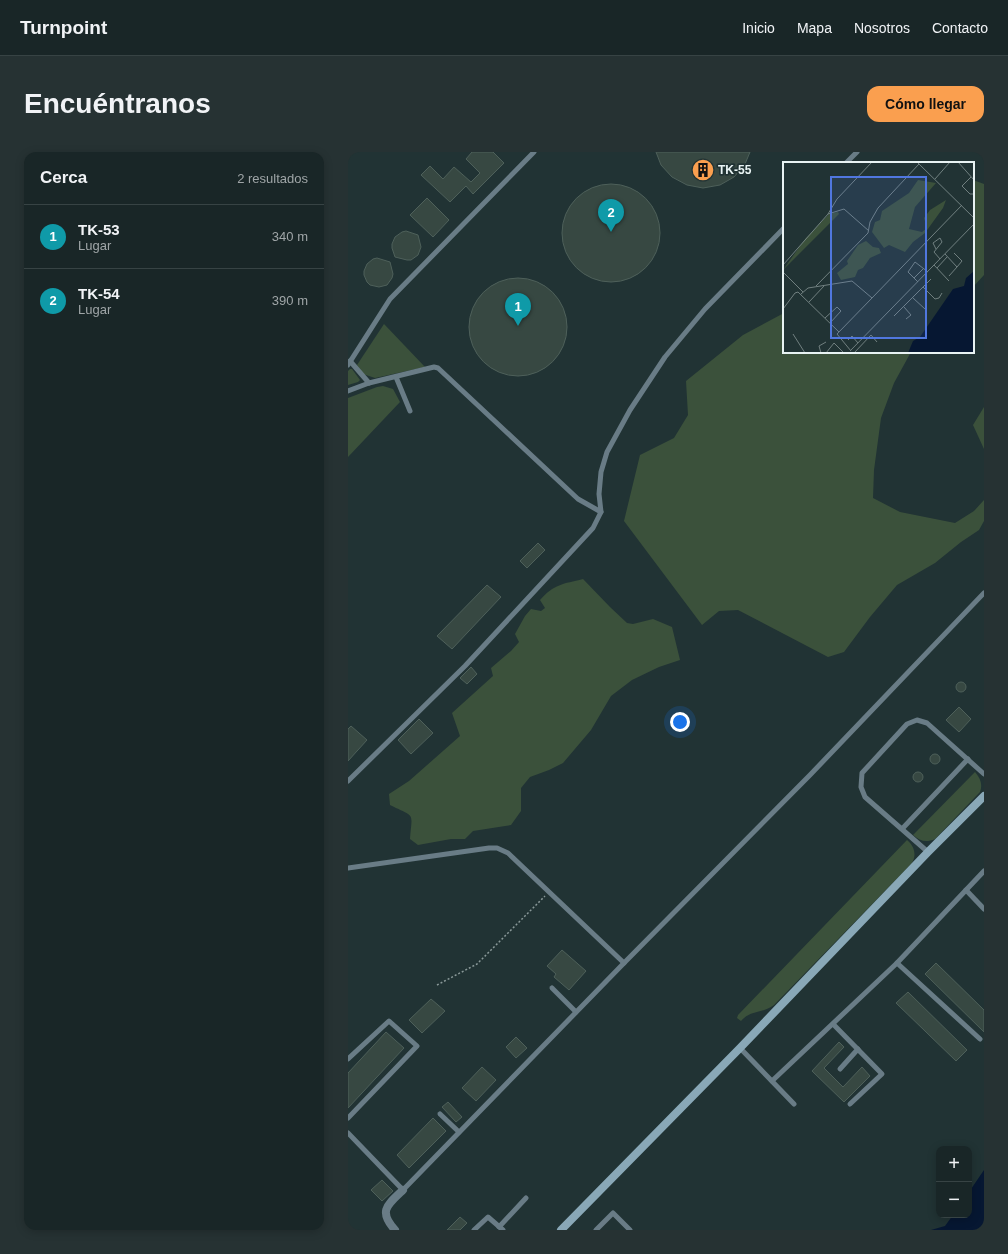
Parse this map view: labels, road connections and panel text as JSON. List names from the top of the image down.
{
  "places": {
    "building": ["TK-55"]
  },
  "page": {
    "header": "Turnpoint",
    "nav": [
      "Inicio",
      "Mapa",
      "Nosotros",
      "Contacto"
    ],
    "buttons": "Cómo llegar",
    "title": "Encuéntranos",
    "heading": ["Cerca", "2 resultados"],
    "pins": ["2", "1"],
    "list": [
      {
        "mark": "1",
        "name": "TK-53",
        "note": "Lugar",
        "value": "340 m"
      },
      {
        "mark": "2",
        "name": "TK-54",
        "note": "Lugar",
        "value": "390 m"
      }
    ],
    "map_buttons": ["+", "−"]
  }
}
